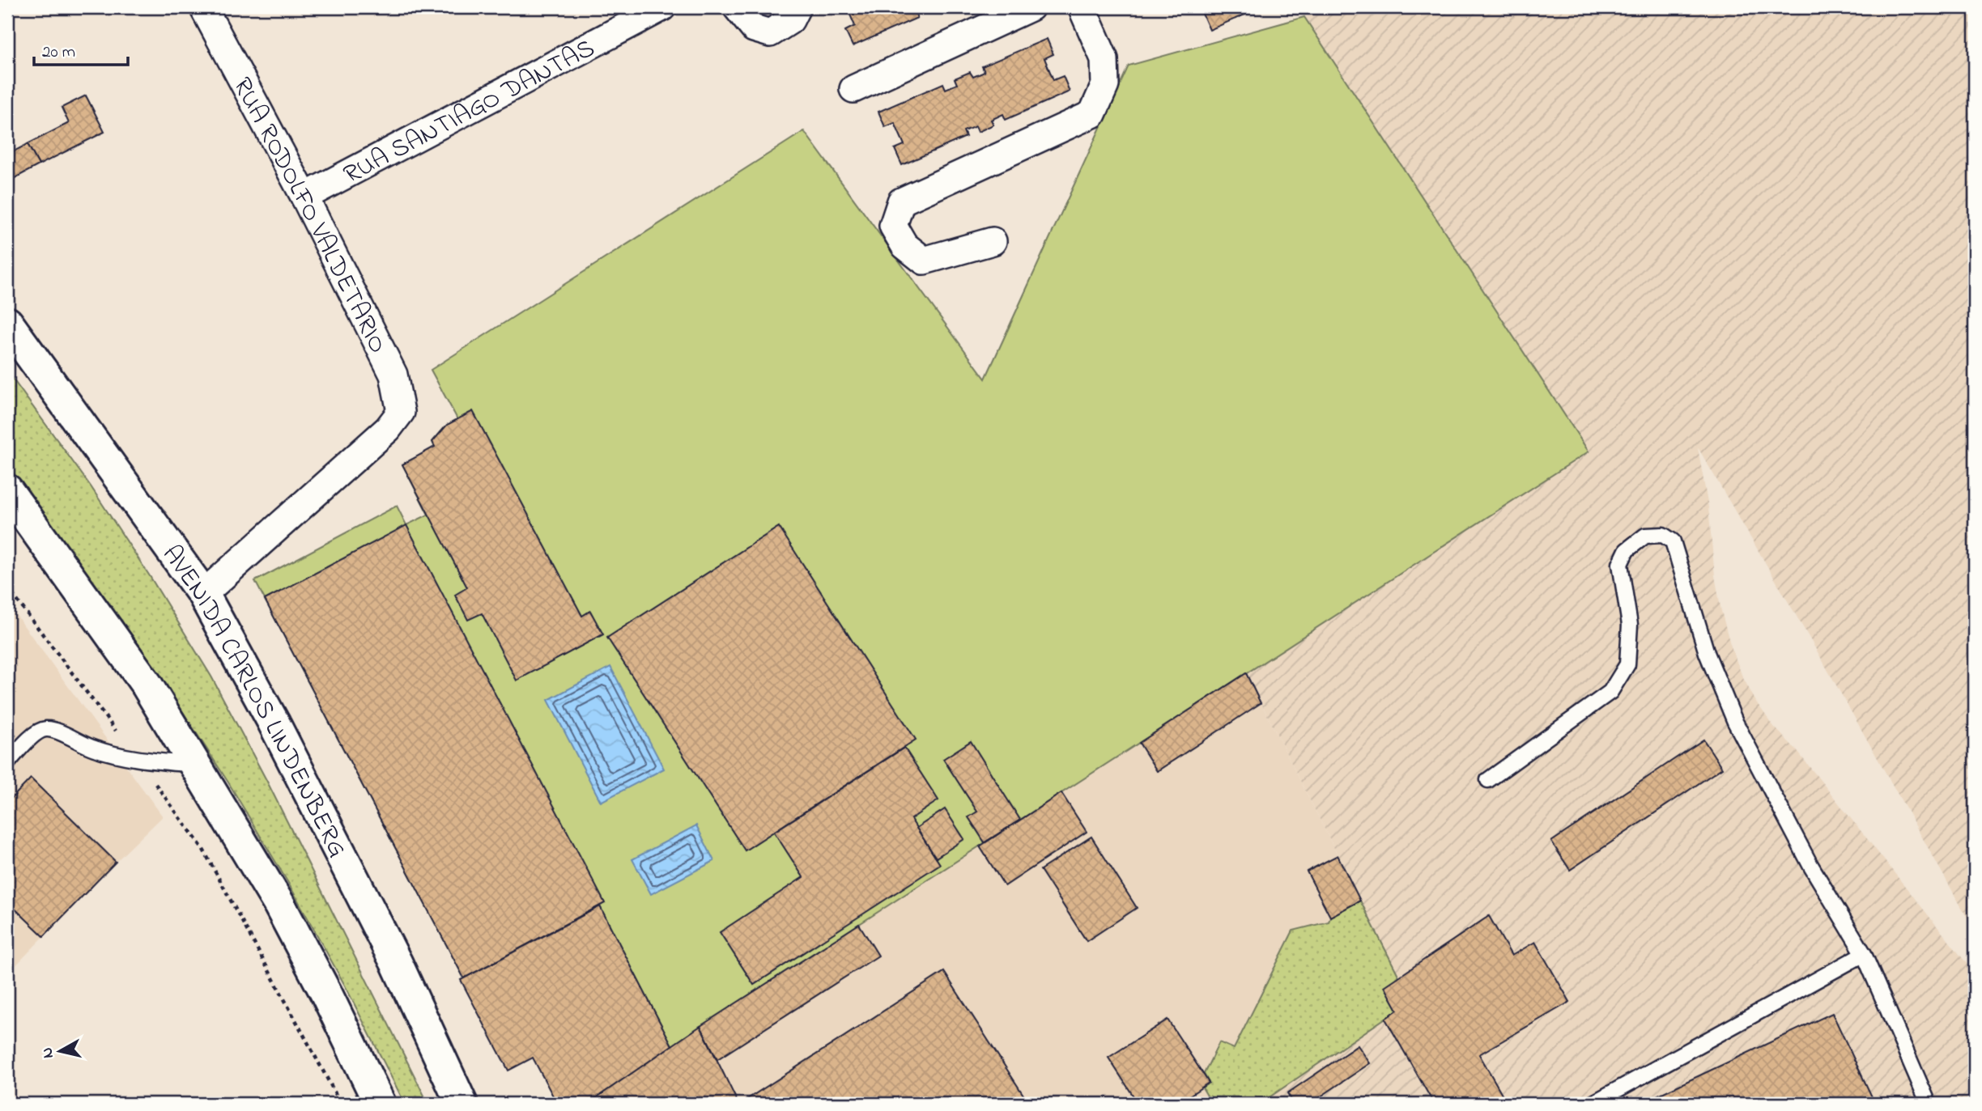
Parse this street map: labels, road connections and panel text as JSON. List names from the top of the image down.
{
  "streets": {
    "main road": ["AVENIDA CARLOS LINDENBERG"],
    "street": ["RUA SANTIAGO DANTAS", "RUA RODOLFO VALDETARIO"]
  },
  "crossings": [
    ["RUA SANTIAGO DANTAS", "RUA RODOLFO VALDETARIO"],
    ["RUA RODOLFO VALDETARIO", "AVENIDA CARLOS LINDENBERG"]
  ],
  "scale_bar": "20 m",
  "north": "left"
}
